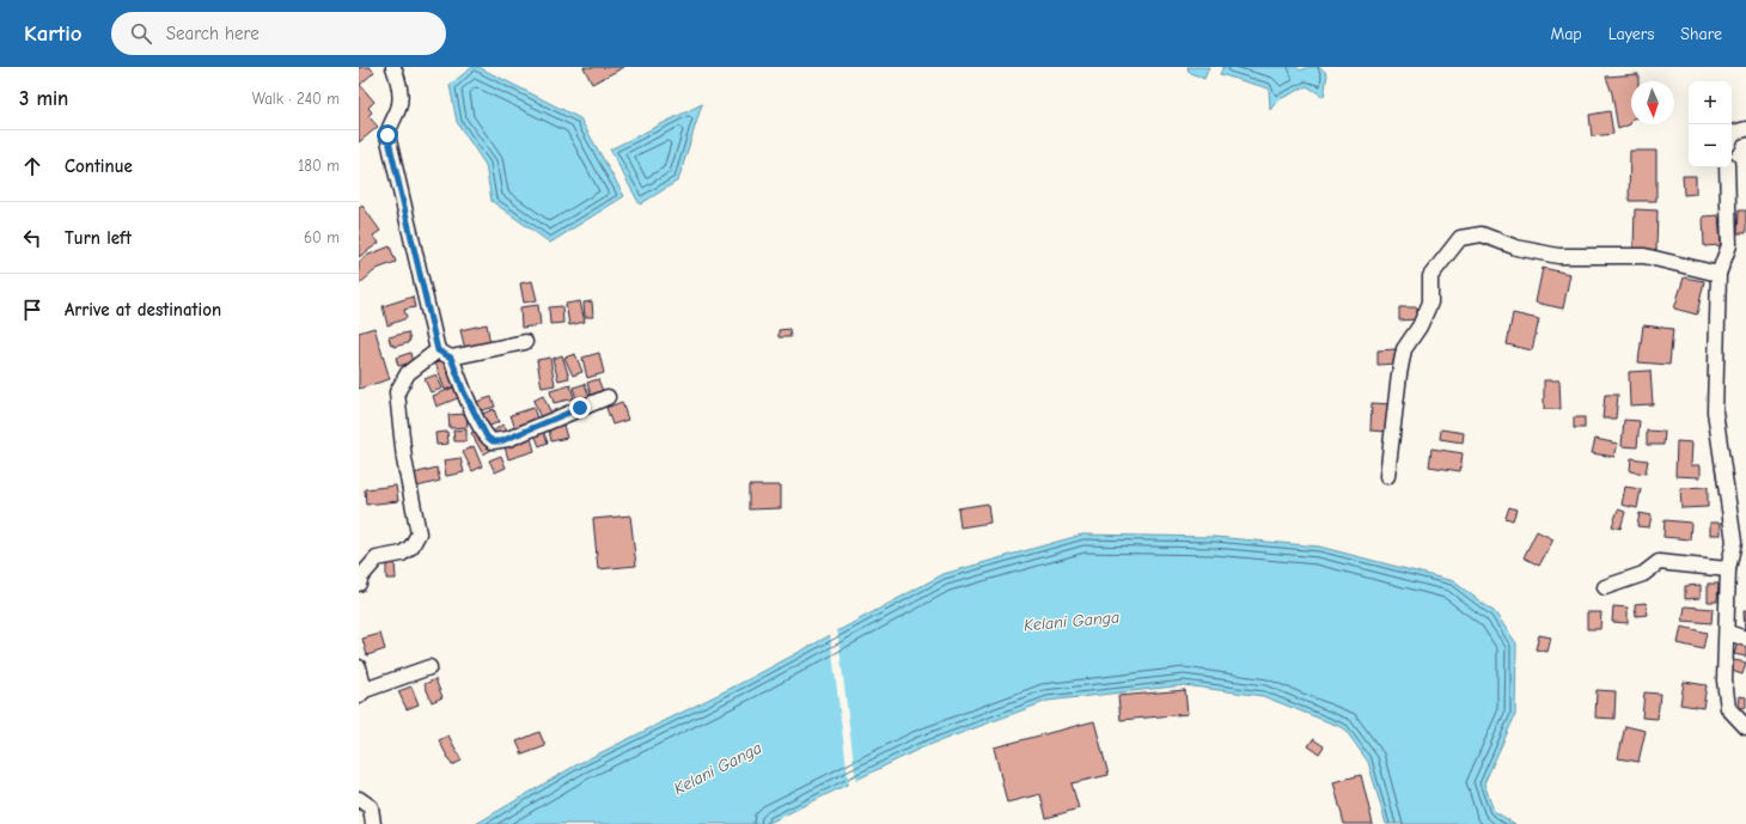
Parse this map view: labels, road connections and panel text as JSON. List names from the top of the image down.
{
  "water": ["Kelani Ganga"],
  "north": "bottom",
  "page": {
    "header": "Kartio",
    "search": "Search here",
    "nav": ["Map", "Layers", "Share"],
    "heading": ["3 min", "Walk · 240 m"],
    "map_buttons": ["+", "−"],
    "list": [
      ["Continue", "180 m"],
      ["Turn left", "60 m"],
      "Arrive at destination"
    ]
  }
}
